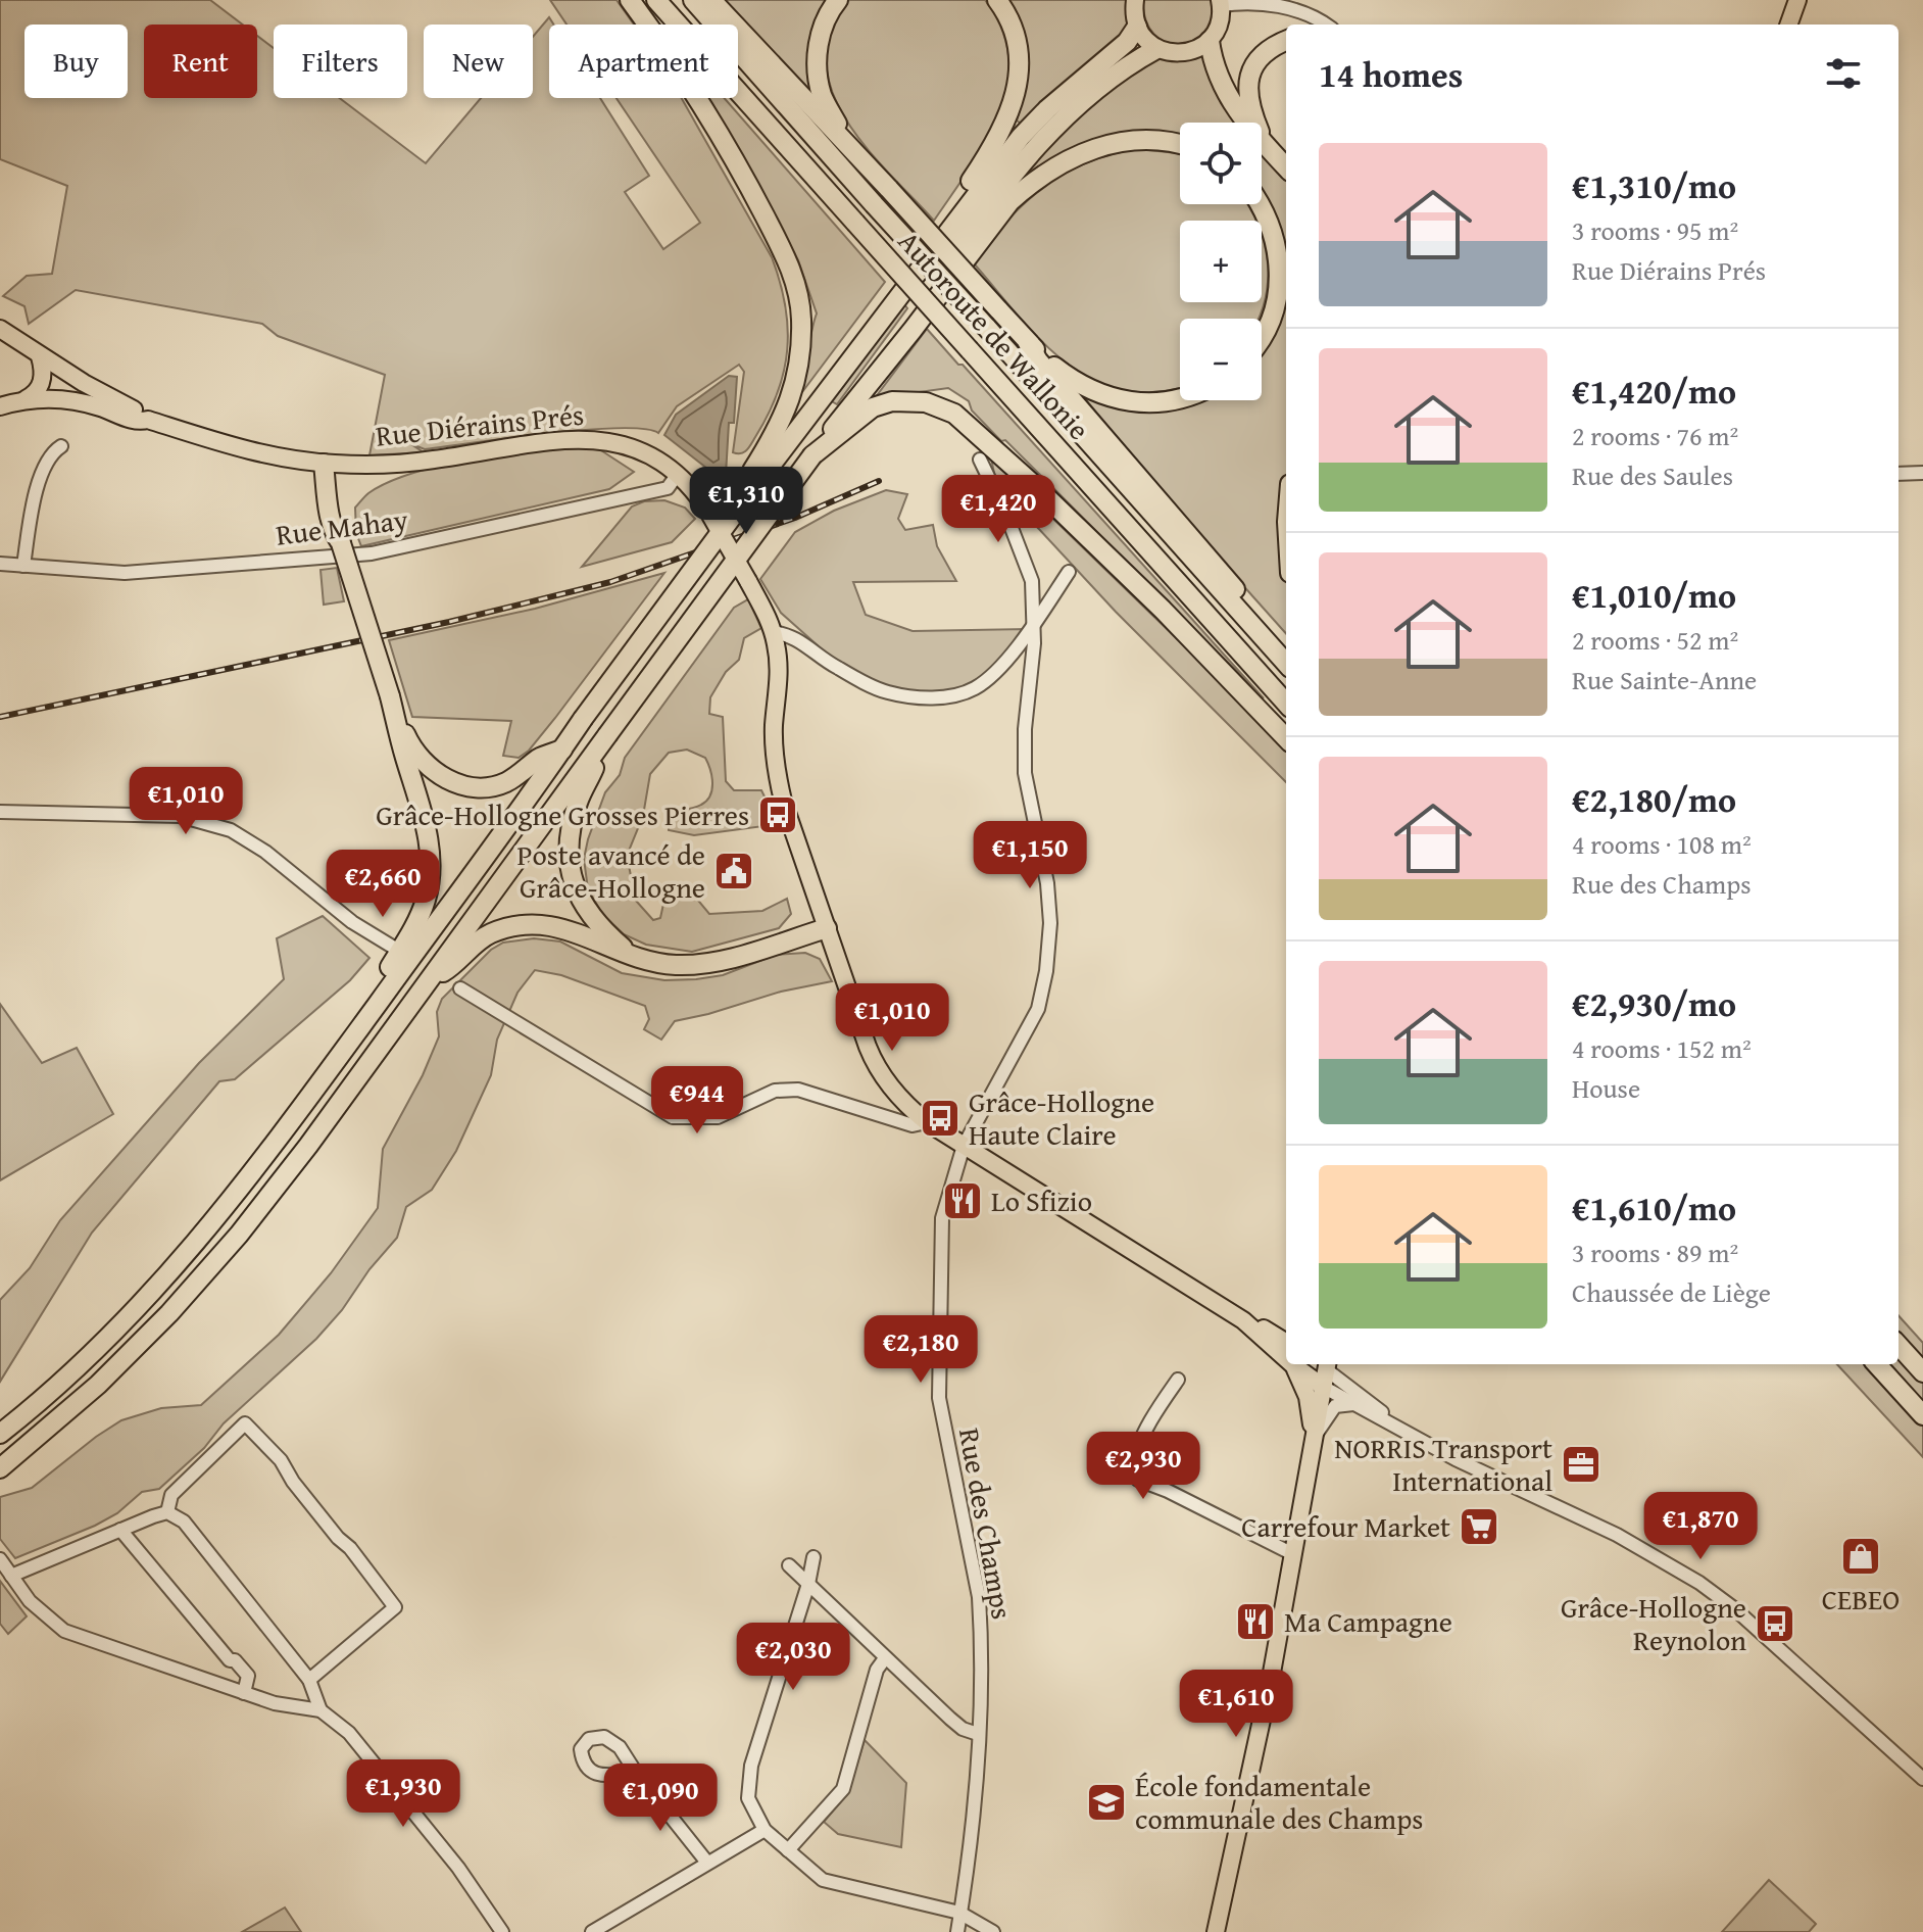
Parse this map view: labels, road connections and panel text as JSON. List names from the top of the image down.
{
  "streets": {
    "highway": ["Autoroute de Wallonie"],
    "main road": ["Rue Diérains Prés"],
    "street": ["Rue Mahay", "Rue des Champs"]
  },
  "crossings": [
    ["Rue Diérains Prés", "Rue Mahay"],
    ["Rue Diérains Prés", "Rue des Champs"]
  ],
  "places": {
    "bus stop": ["Grâce-Hollogne Grosses Pierres", "Grâce-Hollogne Haute Claire", "Grâce-Hollogne Reynolon"],
    "public building": ["Poste avancé de Grâce-Hollogne"],
    "restaurant": ["Lo Sfizio", "Ma Campagne"],
    "office": ["NORRIS Transport International"],
    "supermarket": ["Carrefour Market"],
    "shop": ["CEBEO"],
    "school or university": ["École fondamentale communale des Champs"]
  },
  "page": {
    "chip": [
      "Buy",
      "Rent",
      "Filters",
      "New",
      "Apartment"
    ],
    "heading": "14 homes",
    "map_buttons": ["+", "−"],
    "list": [
      {
        "name": "€1,310/mo",
        "note": "3 rooms · 95 m² · Rue Diérains Prés"
      },
      {
        "name": "€1,420/mo",
        "note": "2 rooms · 76 m² · Rue des Saules"
      },
      {
        "name": "€1,010/mo",
        "note": "2 rooms · 52 m² · Rue Sainte-Anne"
      },
      {
        "name": "€2,180/mo",
        "note": "4 rooms · 108 m² · Rue des Champs"
      },
      {
        "name": "€2,930/mo",
        "note": "4 rooms · 152 m² · House"
      },
      {
        "name": "€1,610/mo",
        "note": "3 rooms · 89 m² · Chaussée de Liège"
      }
    ],
    "price": [
      "€1,310",
      "€1,420",
      "€1,010",
      "€1,150",
      "€2,660",
      "€1,010",
      "€944",
      "€2,180",
      "€2,930",
      "€1,870",
      "€2,030",
      "€1,610",
      "€1,930",
      "€1,090"
    ]
  }
}
